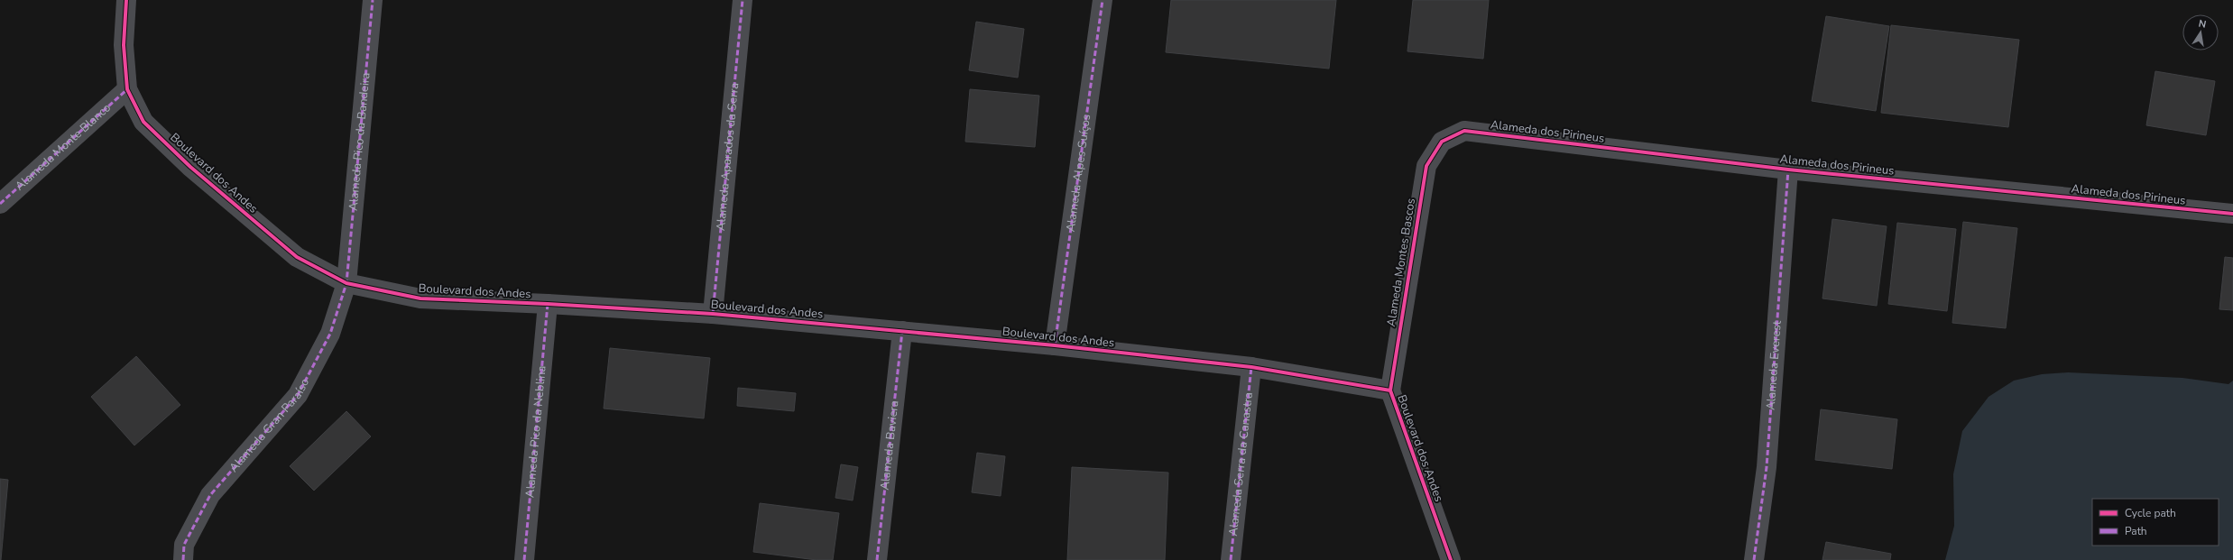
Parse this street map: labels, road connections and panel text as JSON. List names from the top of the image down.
{
  "streets": {
    "street": [
      "Alameda dos Pirineus",
      "Alameda Pico da Bandeira",
      "Alameda Monte Blanco",
      "Alameda Aparados da Serra",
      "Alameda Alpes Suíços",
      "Boulevard dos Andes",
      "Alameda Montes Bascos",
      "Alameda Everest",
      "Alameda Gran Paraíso",
      "Alameda Pico da Neblina",
      "Alameda Baviera",
      "Alameda Serra da Canastra"
    ]
  },
  "crossings": [
    ["Alameda dos Pirineus", "Alameda Montes Bascos"],
    ["Alameda dos Pirineus", "Alameda Everest"],
    ["Alameda Pico da Bandeira", "Boulevard dos Andes"],
    ["Alameda Pico da Bandeira", "Alameda Gran Paraíso"],
    ["Alameda Monte Blanco", "Boulevard dos Andes"],
    ["Alameda Aparados da Serra", "Boulevard dos Andes"],
    ["Alameda Alpes Suíços", "Boulevard dos Andes"],
    ["Boulevard dos Andes", "Alameda Montes Bascos"],
    ["Boulevard dos Andes", "Alameda Gran Paraíso"],
    ["Boulevard dos Andes", "Alameda Pico da Neblina"],
    ["Boulevard dos Andes", "Alameda Baviera"],
    ["Boulevard dos Andes", "Alameda Serra da Canastra"]
  ],
  "legend": ["Cycle path", "Path"],
  "north": "top"
}
